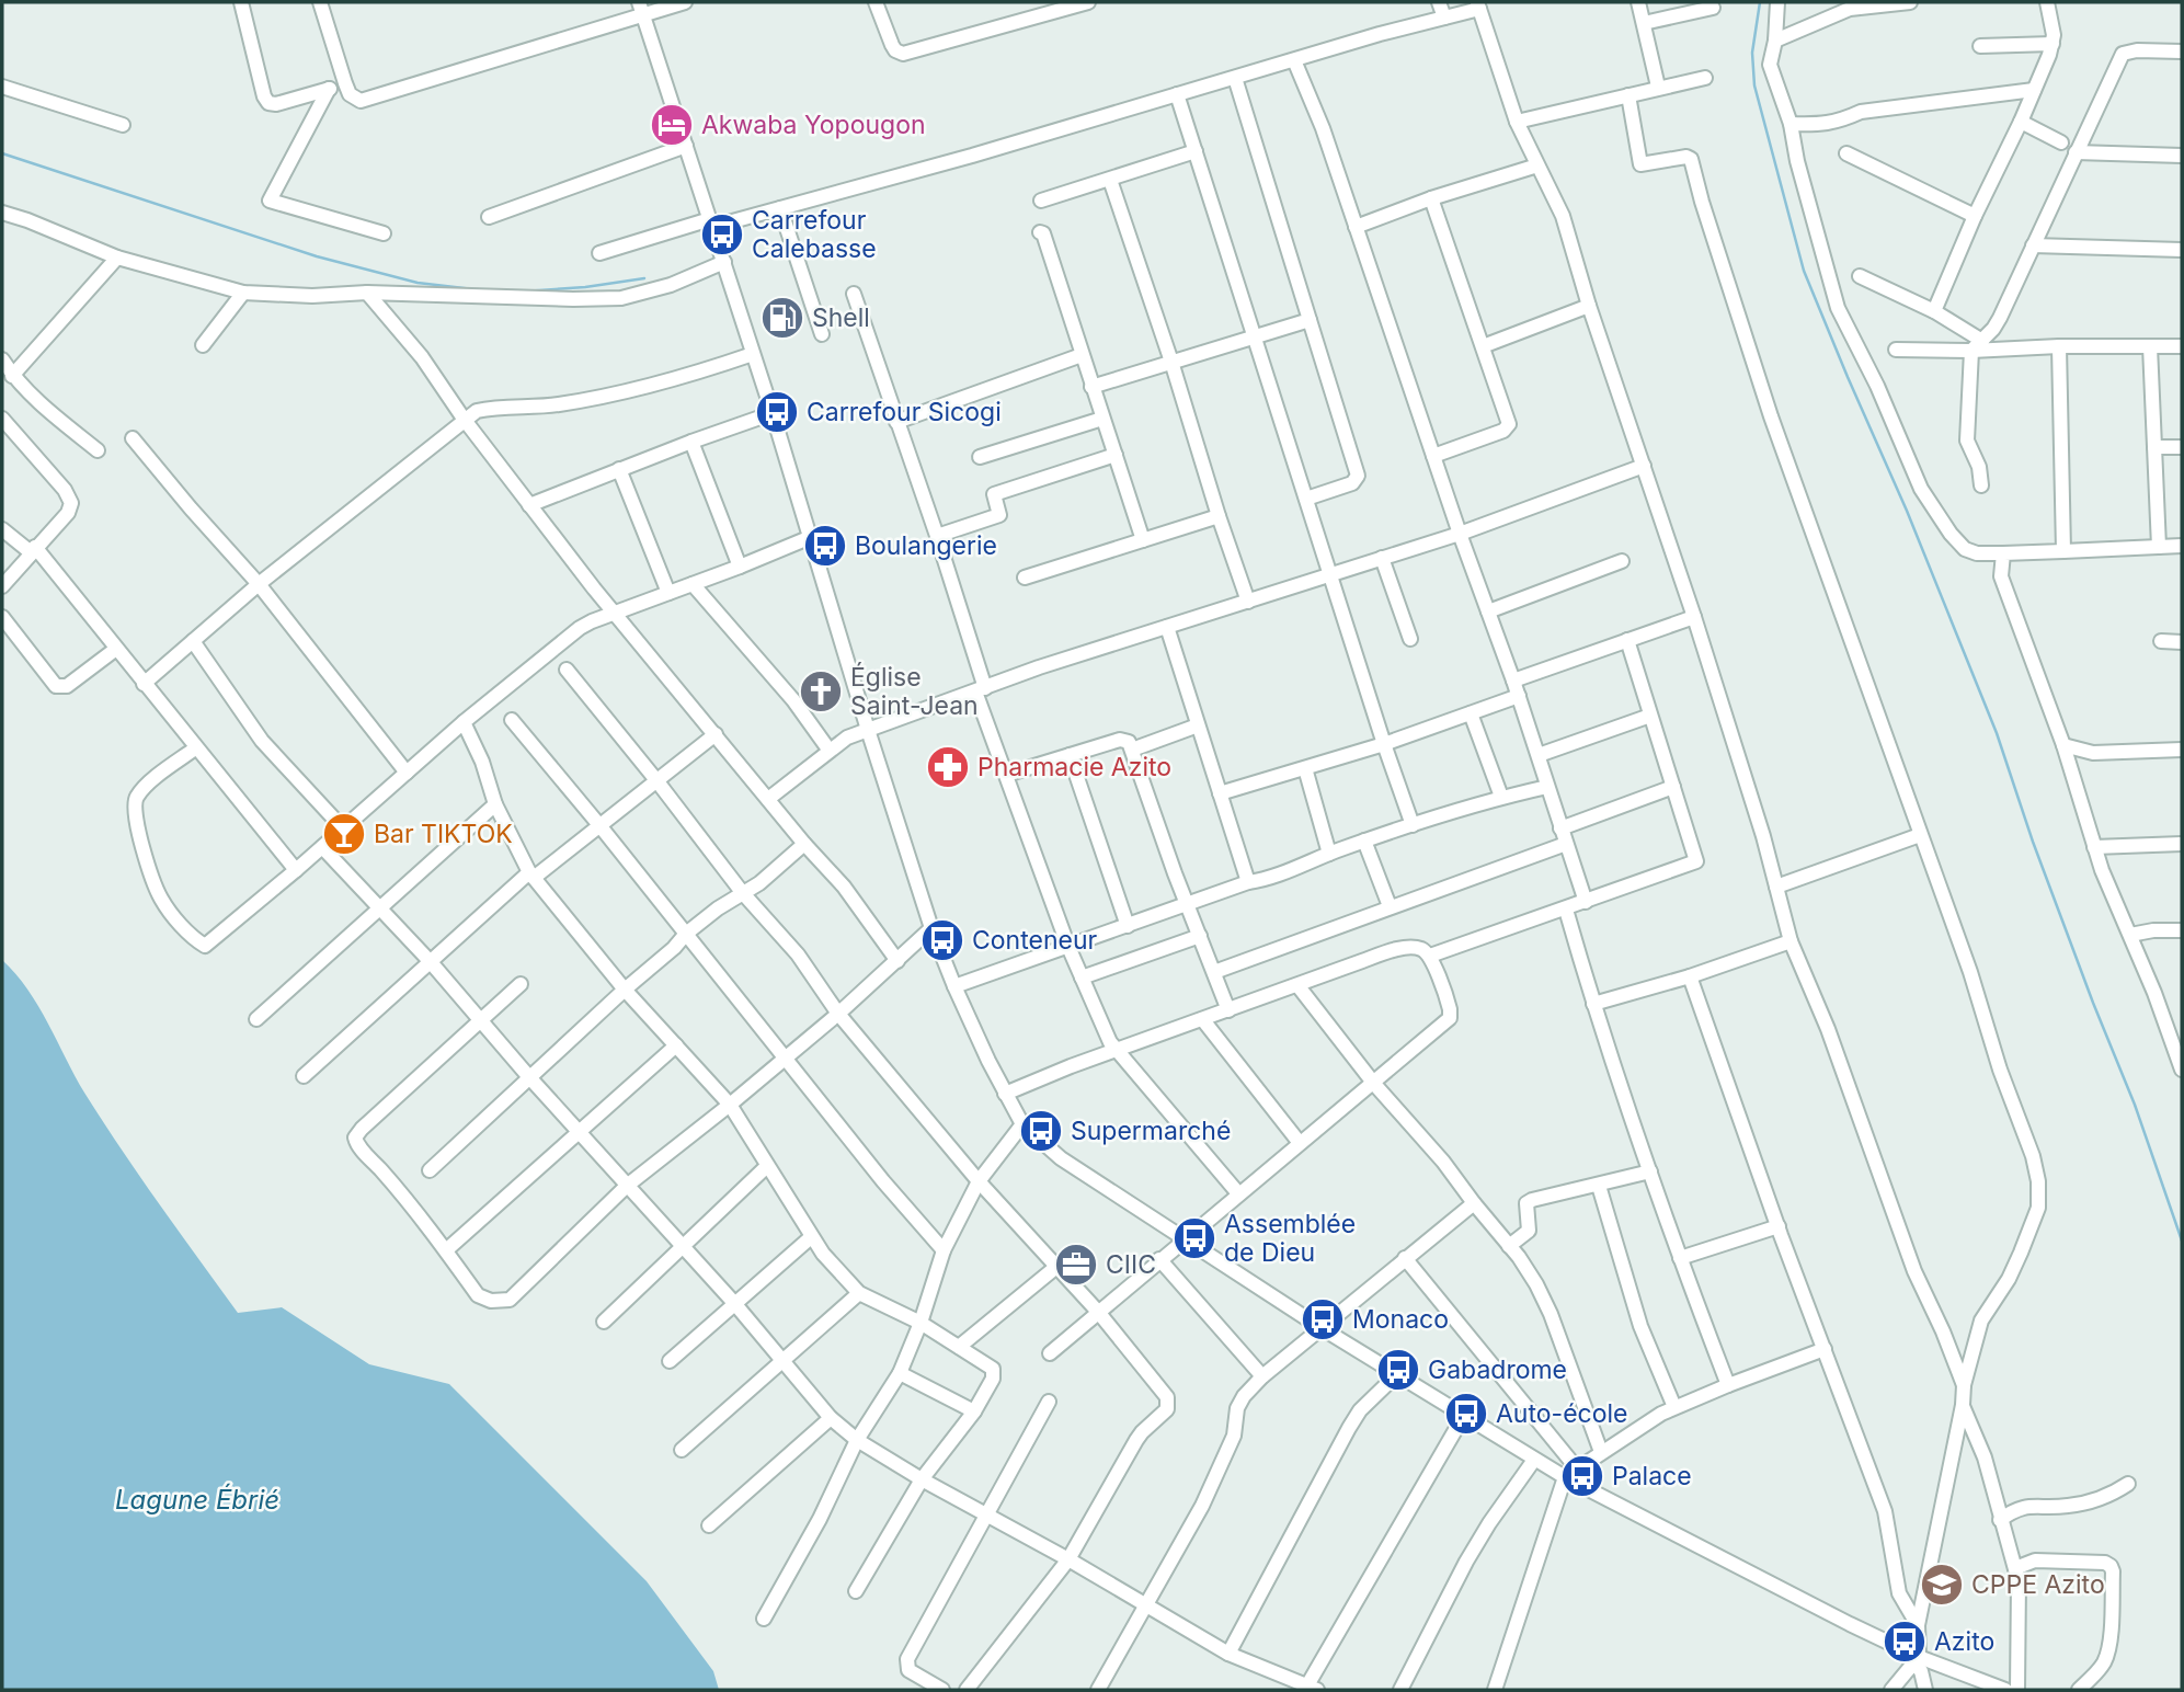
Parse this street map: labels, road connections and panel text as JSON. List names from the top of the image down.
{
  "water": ["Lagune Ébrié"],
  "places": {
    "hotel": ["Akwaba Yopougon"],
    "bus stop": [
      "Carrefour Calebasse",
      "Carrefour Sicogi",
      "Boulangerie",
      "Conteneur",
      "Supermarché",
      "Assemblée de Dieu",
      "Monaco",
      "Gabadrome",
      "Auto-école",
      "Palace",
      "Azito"
    ],
    "fuel station": ["Shell"],
    "church": ["Église Saint-Jean"],
    "pharmacy": ["Pharmacie Azito"],
    "bar": ["Bar TIKTOK"],
    "office": ["CIIC"],
    "school or university": ["CPPE Azito"]
  }
}
